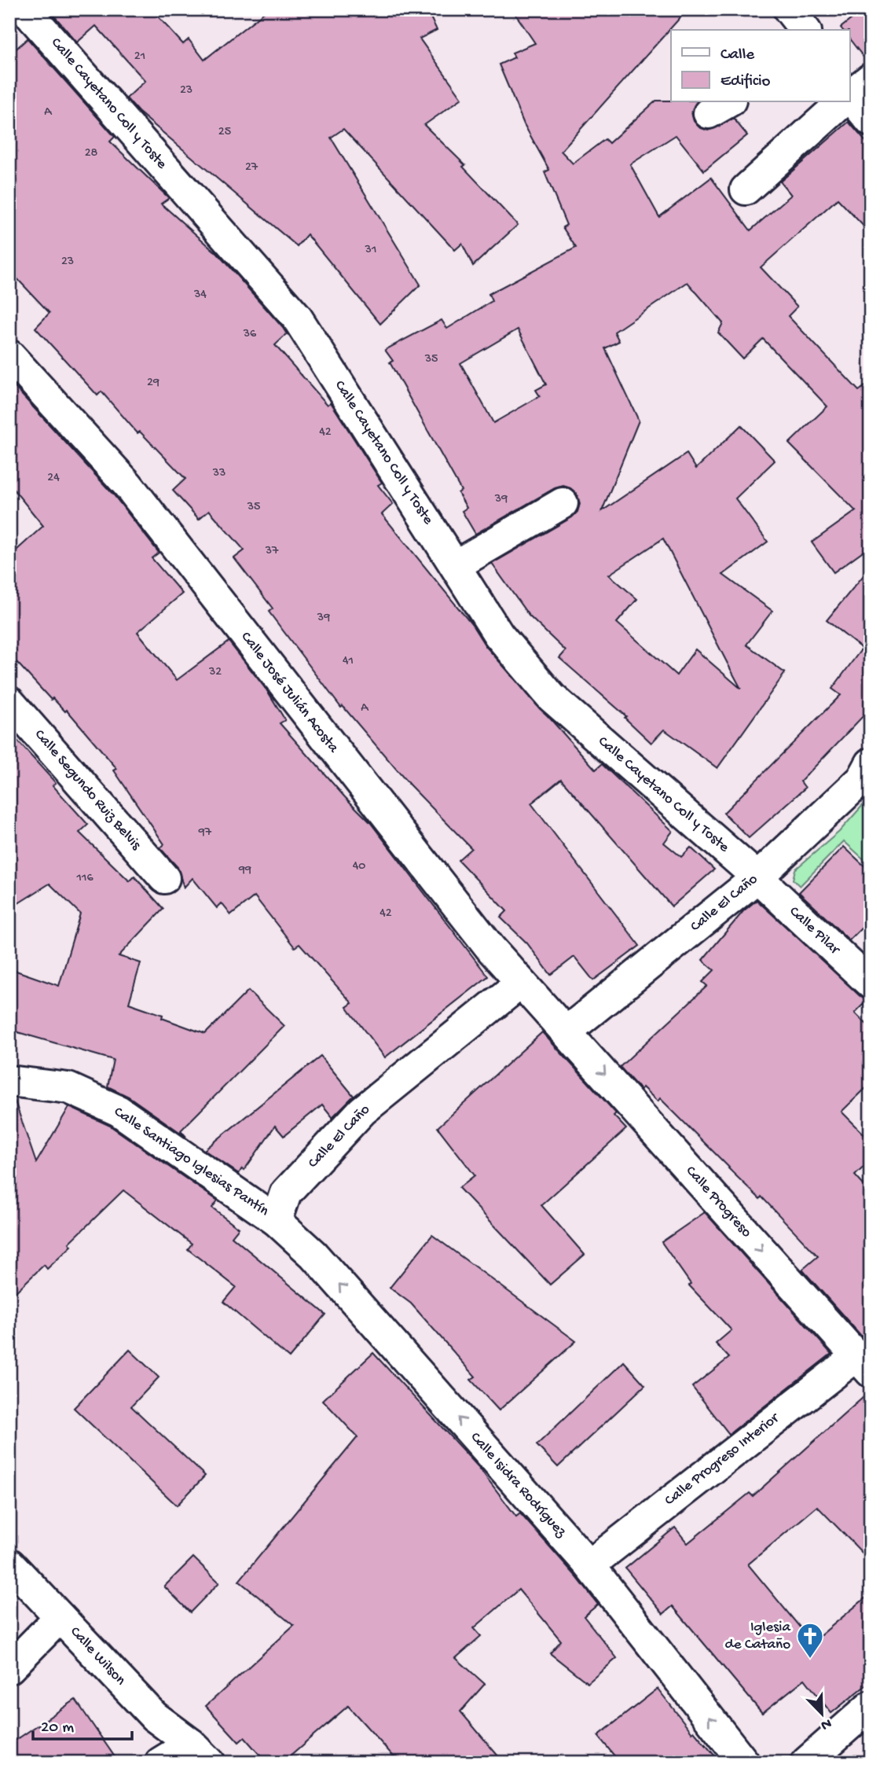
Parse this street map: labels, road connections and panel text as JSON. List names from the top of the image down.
{
  "streets": {
    "street": [
      "Calle Cayetano Coll y Toste",
      "Calle José Julián Acosta",
      "Calle Segundo Ruiz Belvis",
      "Calle El Caño",
      "Calle Pilar",
      "Calle Santiago Iglesias Pantín",
      "Calle Progreso",
      "Calle Progreso Interior",
      "Calle Isidra Rodríguez",
      "Calle Wilson"
    ]
  },
  "crossings": [
    ["Calle Cayetano Coll y Toste", "Calle El Caño"],
    ["Calle Cayetano Coll y Toste", "Calle Pilar"],
    ["Calle José Julián Acosta", "Calle El Caño"],
    ["Calle José Julián Acosta", "Calle Progreso"],
    ["Calle El Caño", "Calle Pilar"],
    ["Calle El Caño", "Calle Santiago Iglesias Pantín"],
    ["Calle El Caño", "Calle Progreso"],
    ["Calle El Caño", "Calle Isidra Rodríguez"],
    ["Calle Santiago Iglesias Pantín", "Calle Isidra Rodríguez"],
    ["Calle Progreso", "Calle Progreso Interior"],
    ["Calle Progreso Interior", "Calle Isidra Rodríguez"]
  ],
  "one_way": ["Calle Progreso", "Calle Isidra Rodríguez"],
  "places": {
    "church": ["Iglesia de Cataño"]
  },
  "house_numbers": [
    "21",
    "23",
    "A",
    "25",
    "28",
    "27",
    "31",
    "23",
    "34",
    "36",
    "35",
    "29",
    "42",
    "33",
    "24",
    "39",
    "35",
    "37",
    "39",
    "41",
    "32",
    "A",
    "97",
    "40",
    "99",
    "116",
    "42"
  ],
  "legend": ["Calle", "Edificio"],
  "scale_bar": "20 m",
  "north": "bottom right"
}
